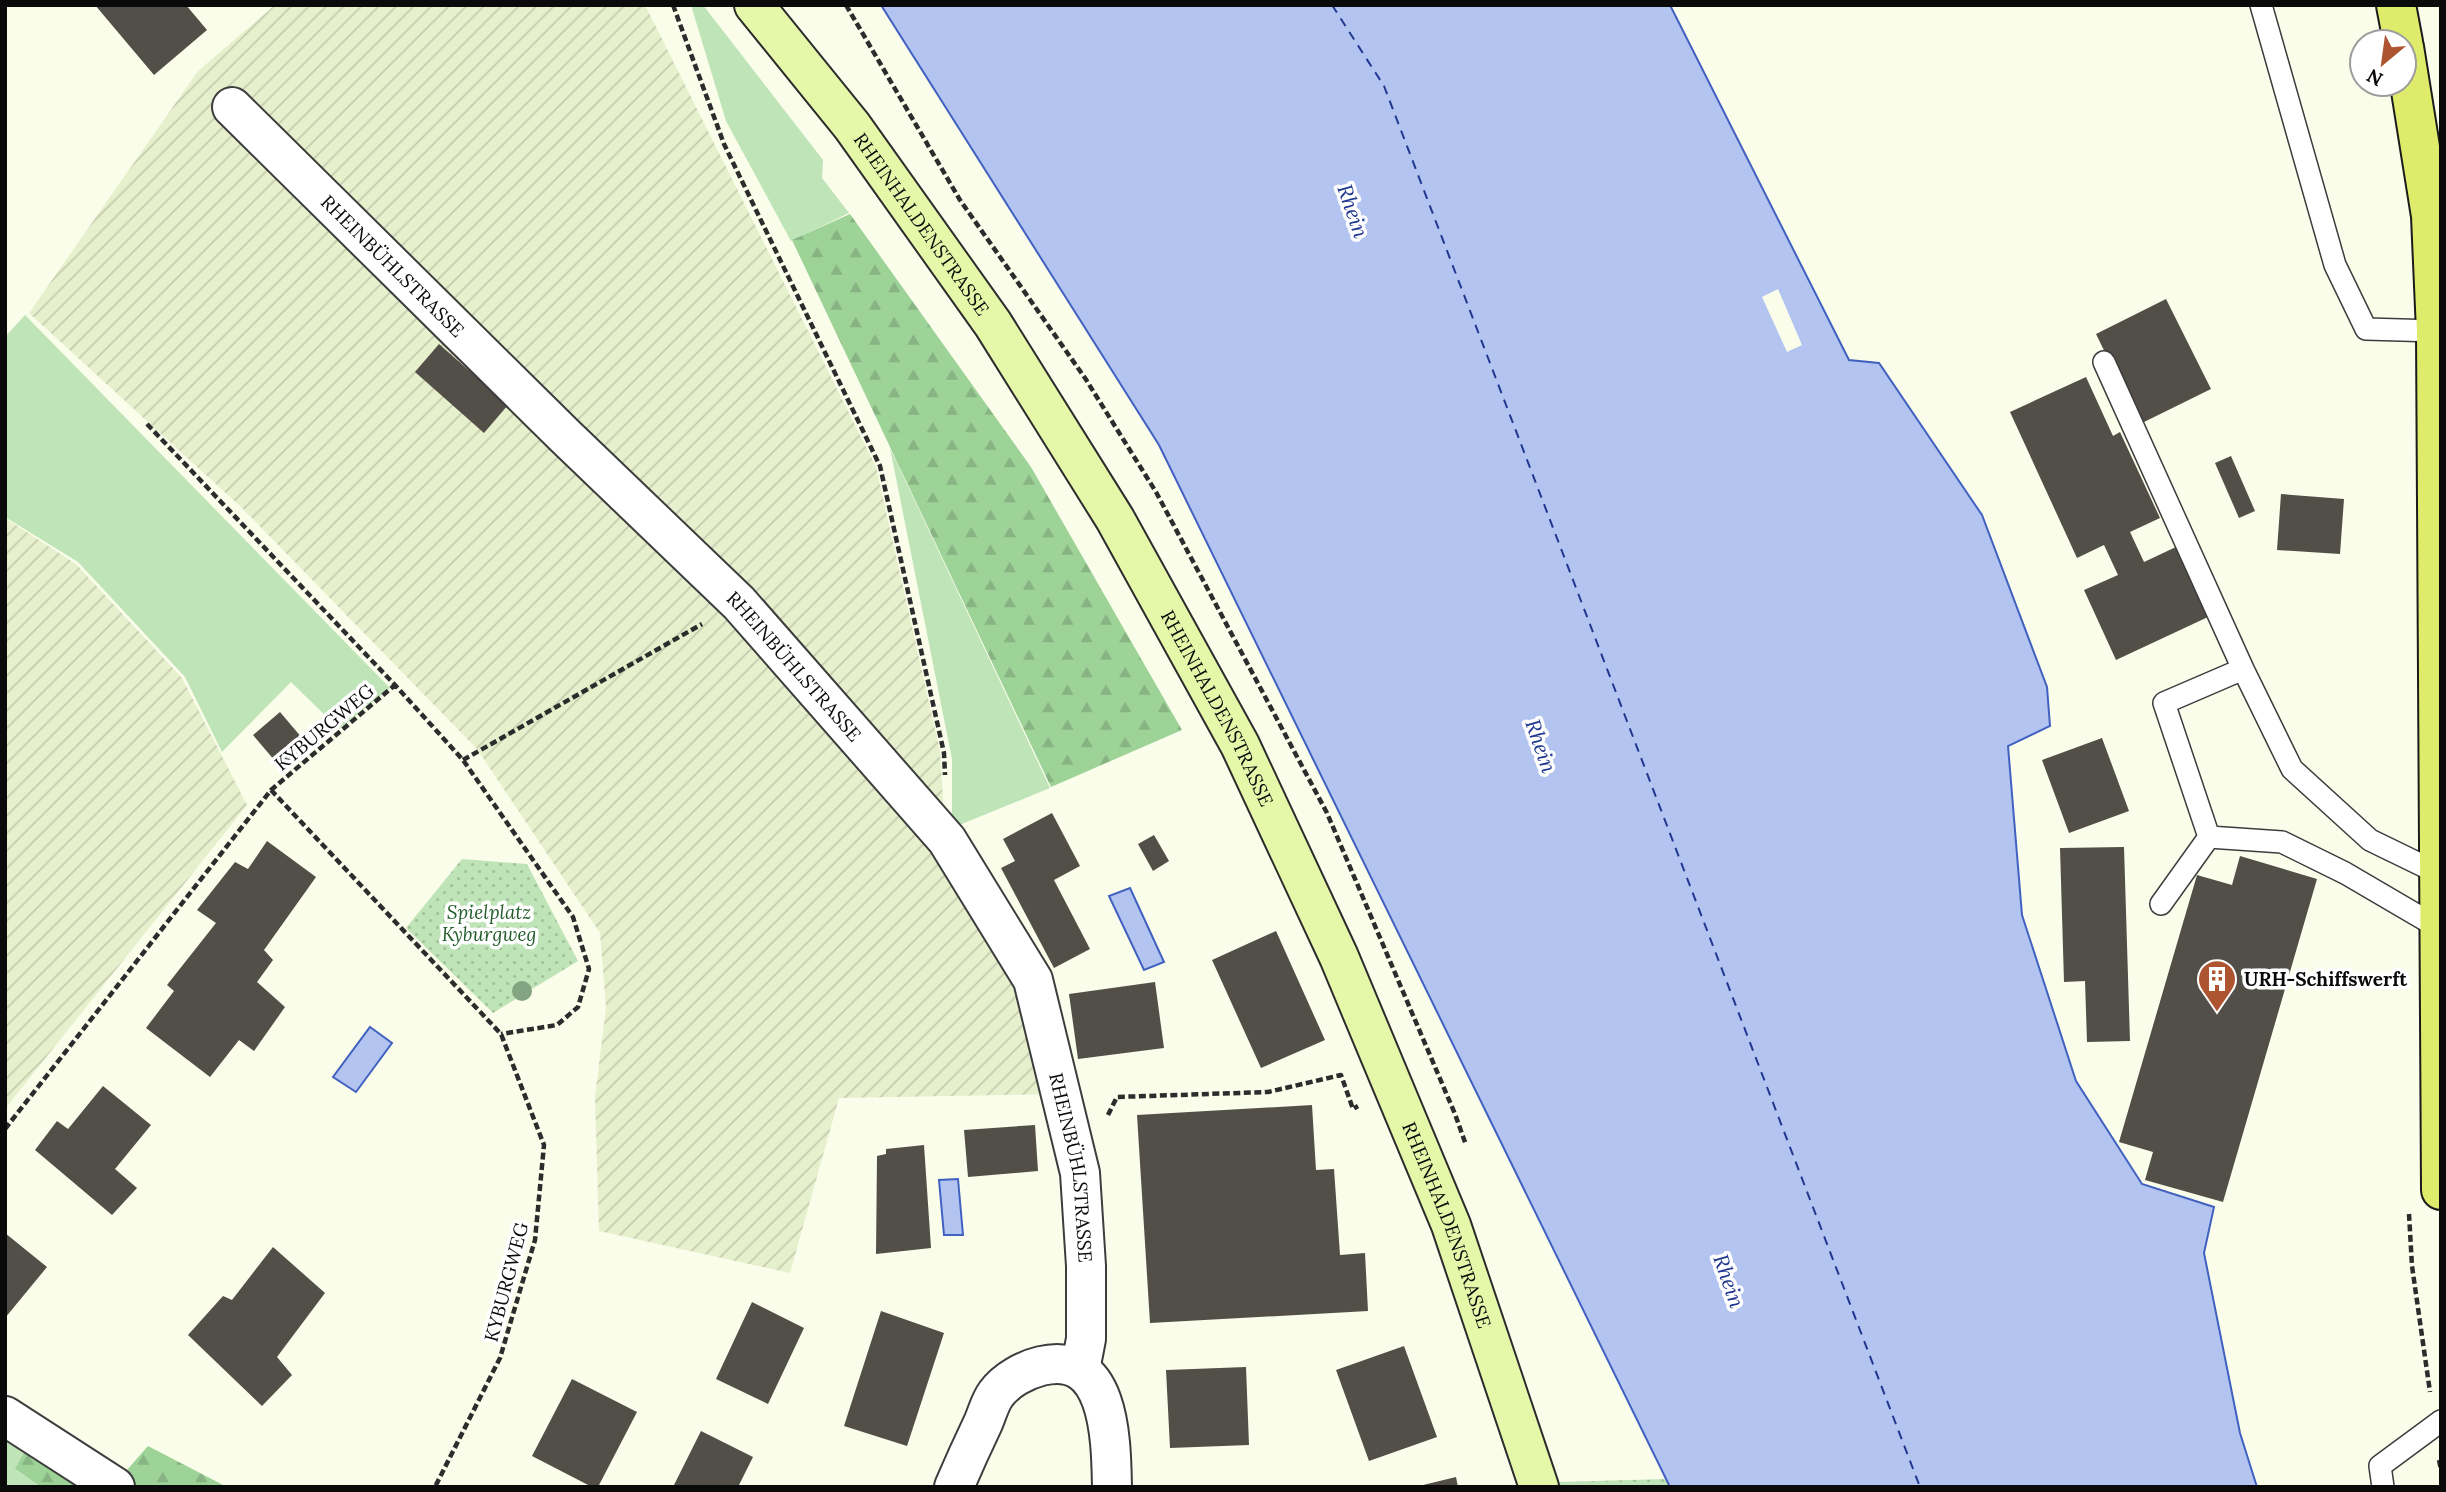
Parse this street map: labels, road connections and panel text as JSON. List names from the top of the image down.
{
  "streets": {
    "main road": ["RHEINHALDENSTRASSE"],
    "street": ["RHEINBÜHLSTRASSE"],
    "path": ["KYBURGWEG"]
  },
  "water": ["Rhein"],
  "parks": ["Spielplatz Kyburgweg"],
  "places": {
    "building": ["URH-Schiffswerft"]
  },
  "north": "bottom left"
}
